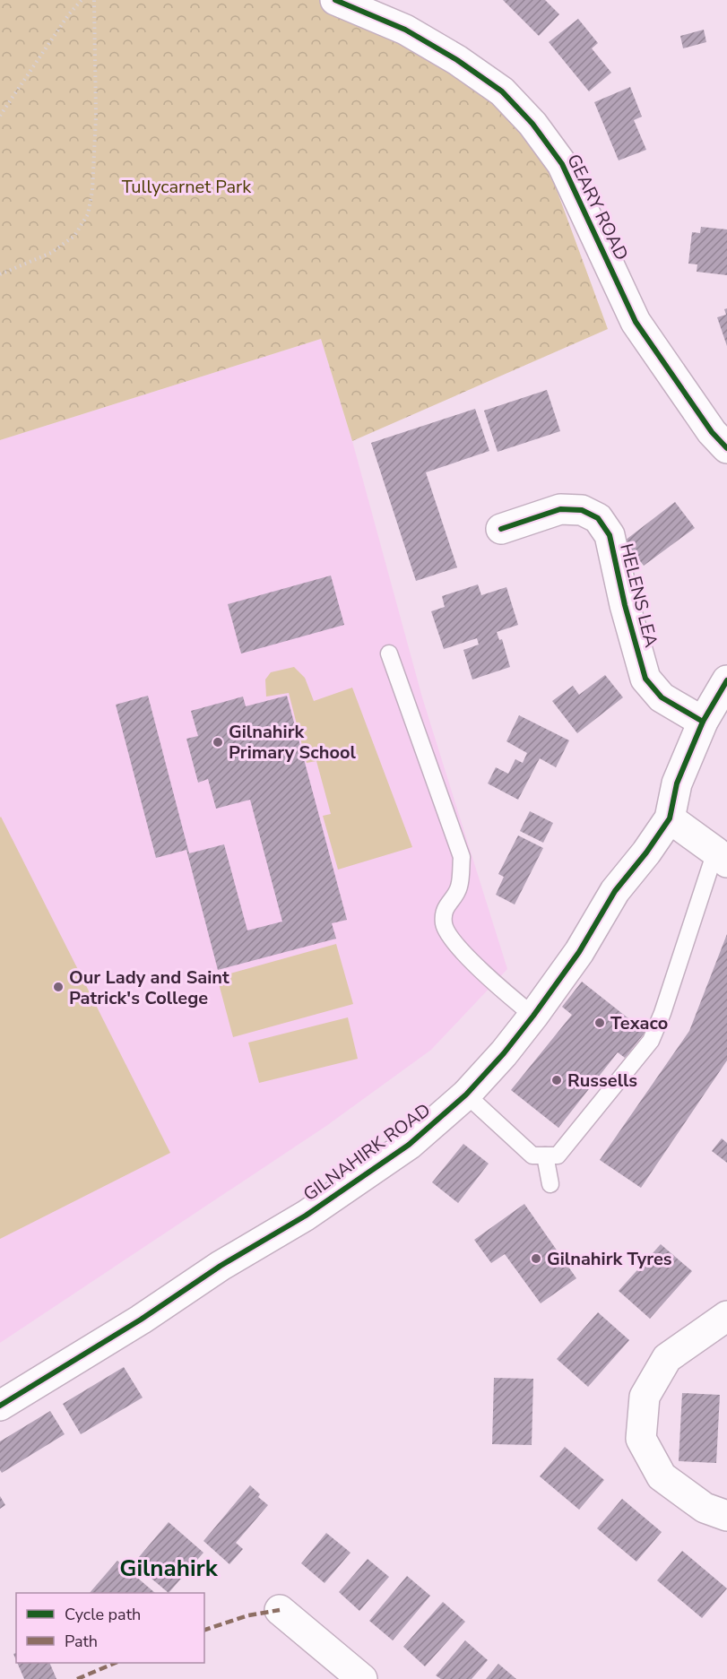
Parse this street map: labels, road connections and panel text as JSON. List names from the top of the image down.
{
  "streets": {
    "street": ["GEARY ROAD", "HELENS LEA", "GILNAHIRK ROAD"]
  },
  "crossings": [
    ["HELENS LEA", "GILNAHIRK ROAD"]
  ],
  "districts": ["Gilnahirk"],
  "parks": ["Tullycarnet Park"],
  "places": [
    "Gilnahirk Primary School",
    "Our Lady and Saint Patrick's College",
    "Texaco",
    "Russells",
    "Gilnahirk Tyres"
  ],
  "legend": ["Cycle path", "Path"]
}
